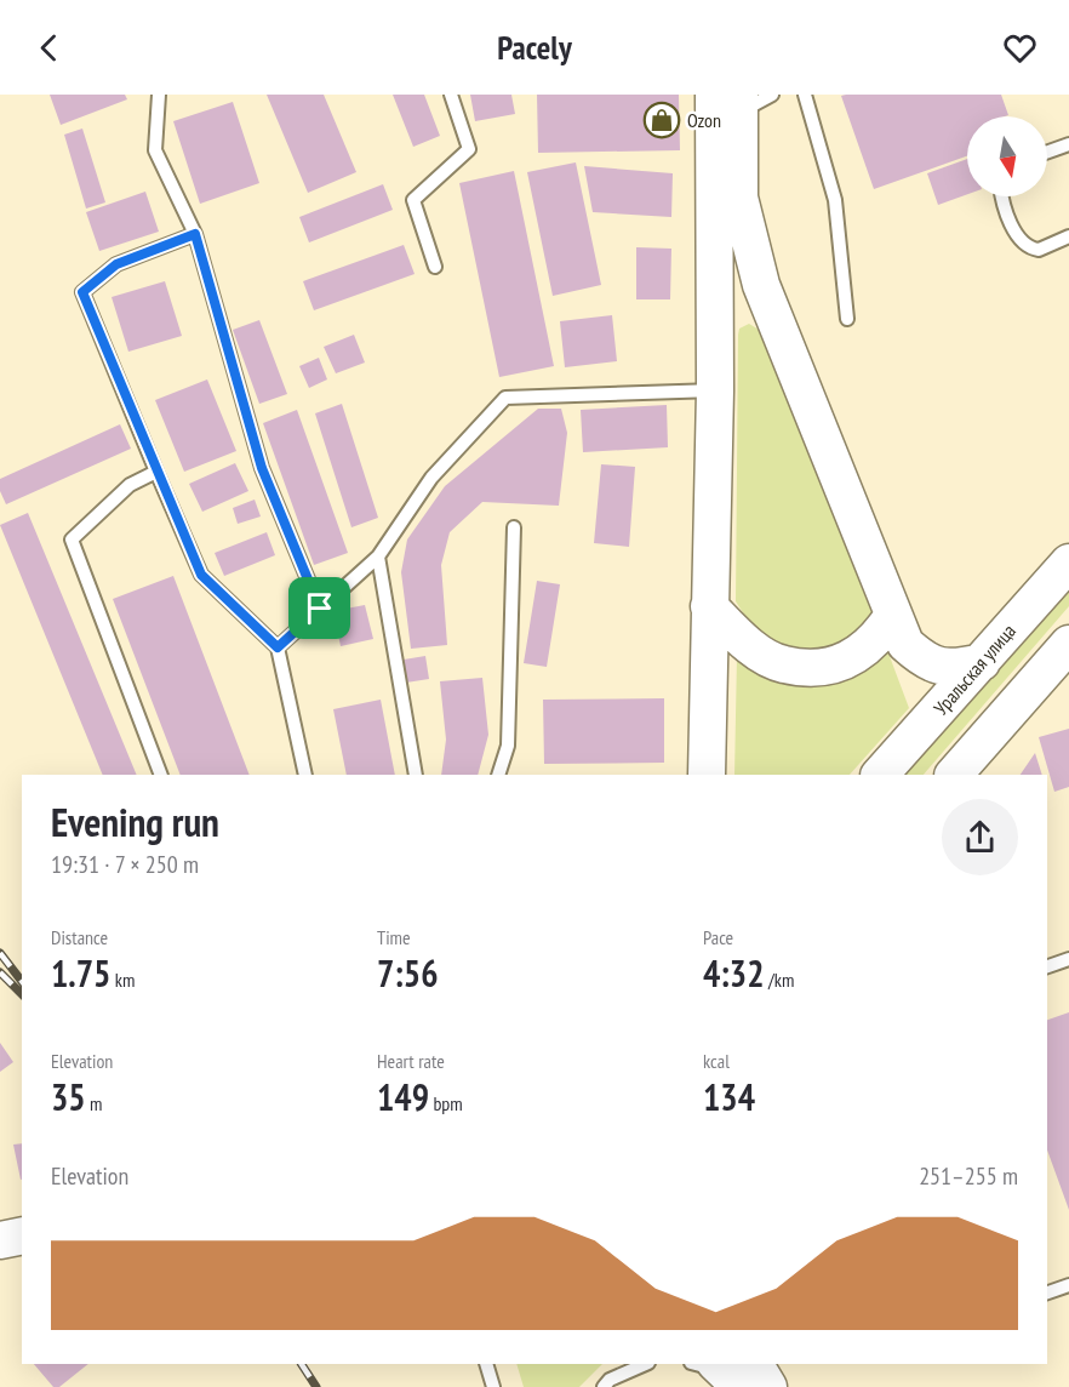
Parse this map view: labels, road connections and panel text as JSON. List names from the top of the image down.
{
  "streets": {
    "main road": ["Уральская улица"]
  },
  "places": {
    "shop": ["Ozon"]
  },
  "north": "bottom",
  "page": {
    "header": "Pacely",
    "heading": ["Evening run", "19:31 · 7 × 250 m"],
    "stats": [
      ["Distance", "1.75 km"],
      ["Time", "7:56"],
      ["Pace", "4:32 /km"],
      ["Elevation", "35 m"],
      ["Heart rate", "149 bpm"],
      ["kcal", "134"]
    ],
    "chart": ["Elevation", "251–255 m"]
  }
}
